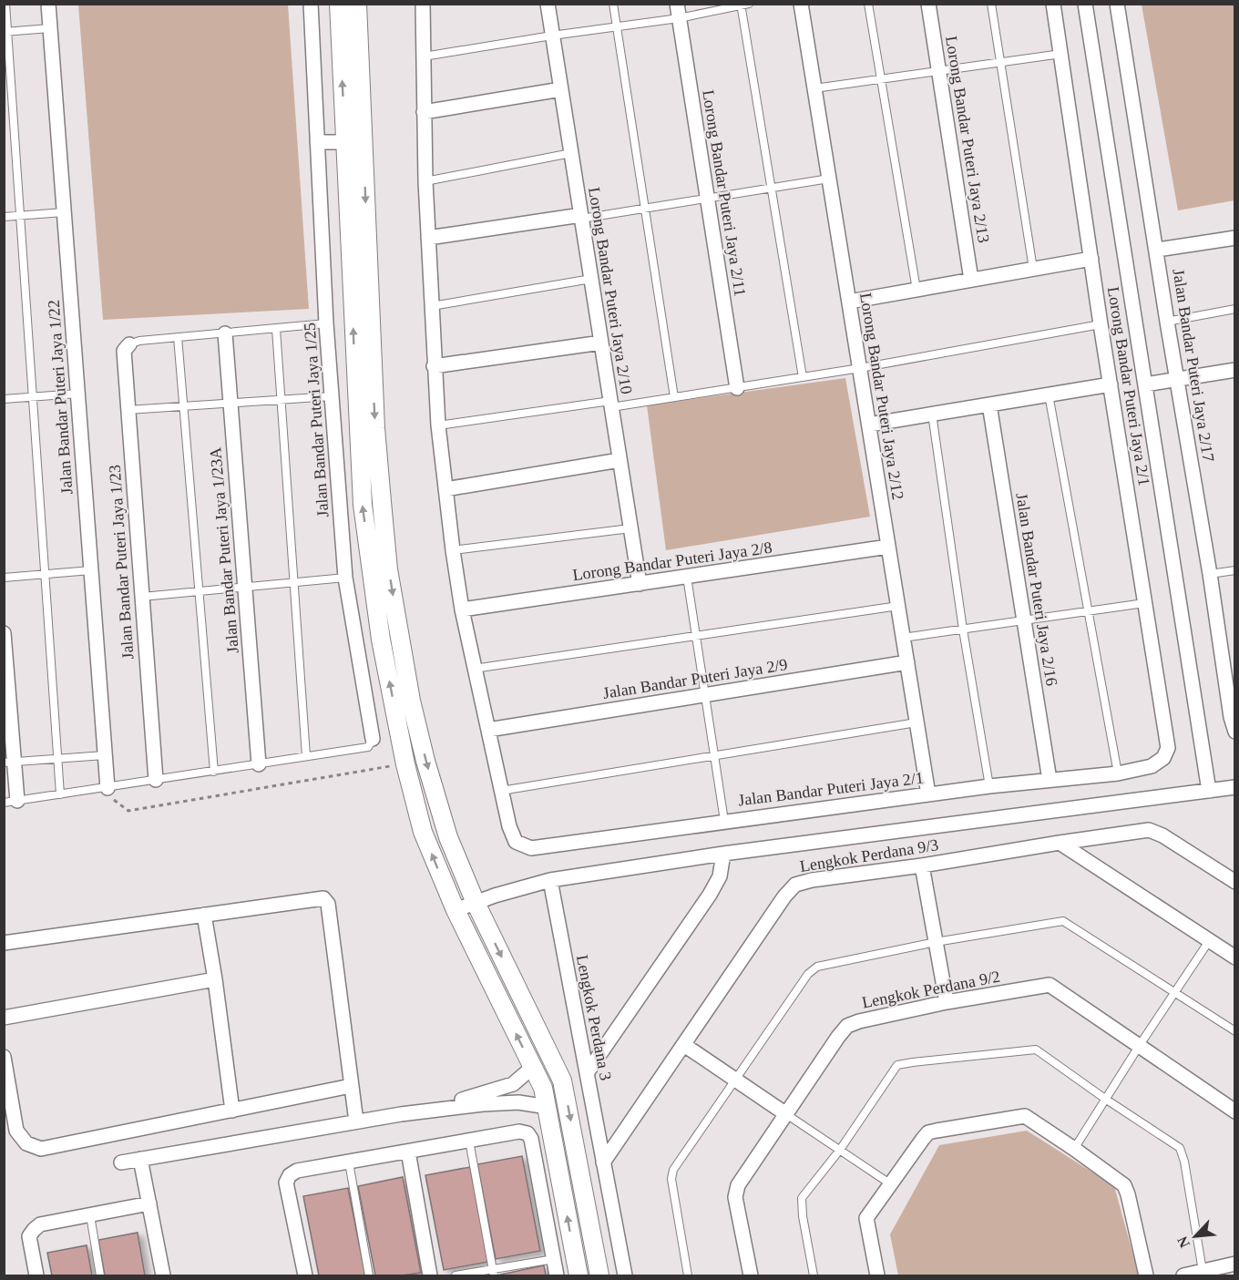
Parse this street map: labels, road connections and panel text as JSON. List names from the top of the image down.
{
  "streets": {
    "street": [
      "Lorong Bandar Puteri Jaya 2/13",
      "Lorong Bandar Puteri Jaya 2/11",
      "Lorong Bandar Puteri Jaya 2/10",
      "Jalan Bandar Puteri Jaya 2/17",
      "Lorong Bandar Puteri Jaya 2/1",
      "Lorong Bandar Puteri Jaya 2/12",
      "Jalan Bandar Puteri Jaya 1/22",
      "Jalan Bandar Puteri Jaya 1/25",
      "Jalan Bandar Puteri Jaya 1/23A",
      "Lorong Bandar Puteri Jaya 2/8",
      "Jalan Bandar Puteri Jaya 1/23",
      "Jalan Bandar Puteri Jaya 2/16",
      "Jalan Bandar Puteri Jaya 2/9",
      "Jalan Bandar Puteri Jaya 2/1",
      "Lengkok Perdana 9/3",
      "Lengkok Perdana 9/2",
      "Lengkok Perdana 3"
    ]
  },
  "crossings": [
    ["Lorong Bandar Puteri Jaya 2/10", "Lorong Bandar Puteri Jaya 2/8"],
    ["Lorong Bandar Puteri Jaya 2/1", "Jalan Bandar Puteri Jaya 2/1"],
    ["Lorong Bandar Puteri Jaya 2/12", "Lorong Bandar Puteri Jaya 2/8"],
    ["Lorong Bandar Puteri Jaya 2/12", "Jalan Bandar Puteri Jaya 2/9"],
    ["Lorong Bandar Puteri Jaya 2/12", "Jalan Bandar Puteri Jaya 2/1"],
    ["Jalan Bandar Puteri Jaya 2/16", "Jalan Bandar Puteri Jaya 2/1"],
    ["Lengkok Perdana 9/3", "Lengkok Perdana 3"]
  ],
  "north": "bottom left"
}
